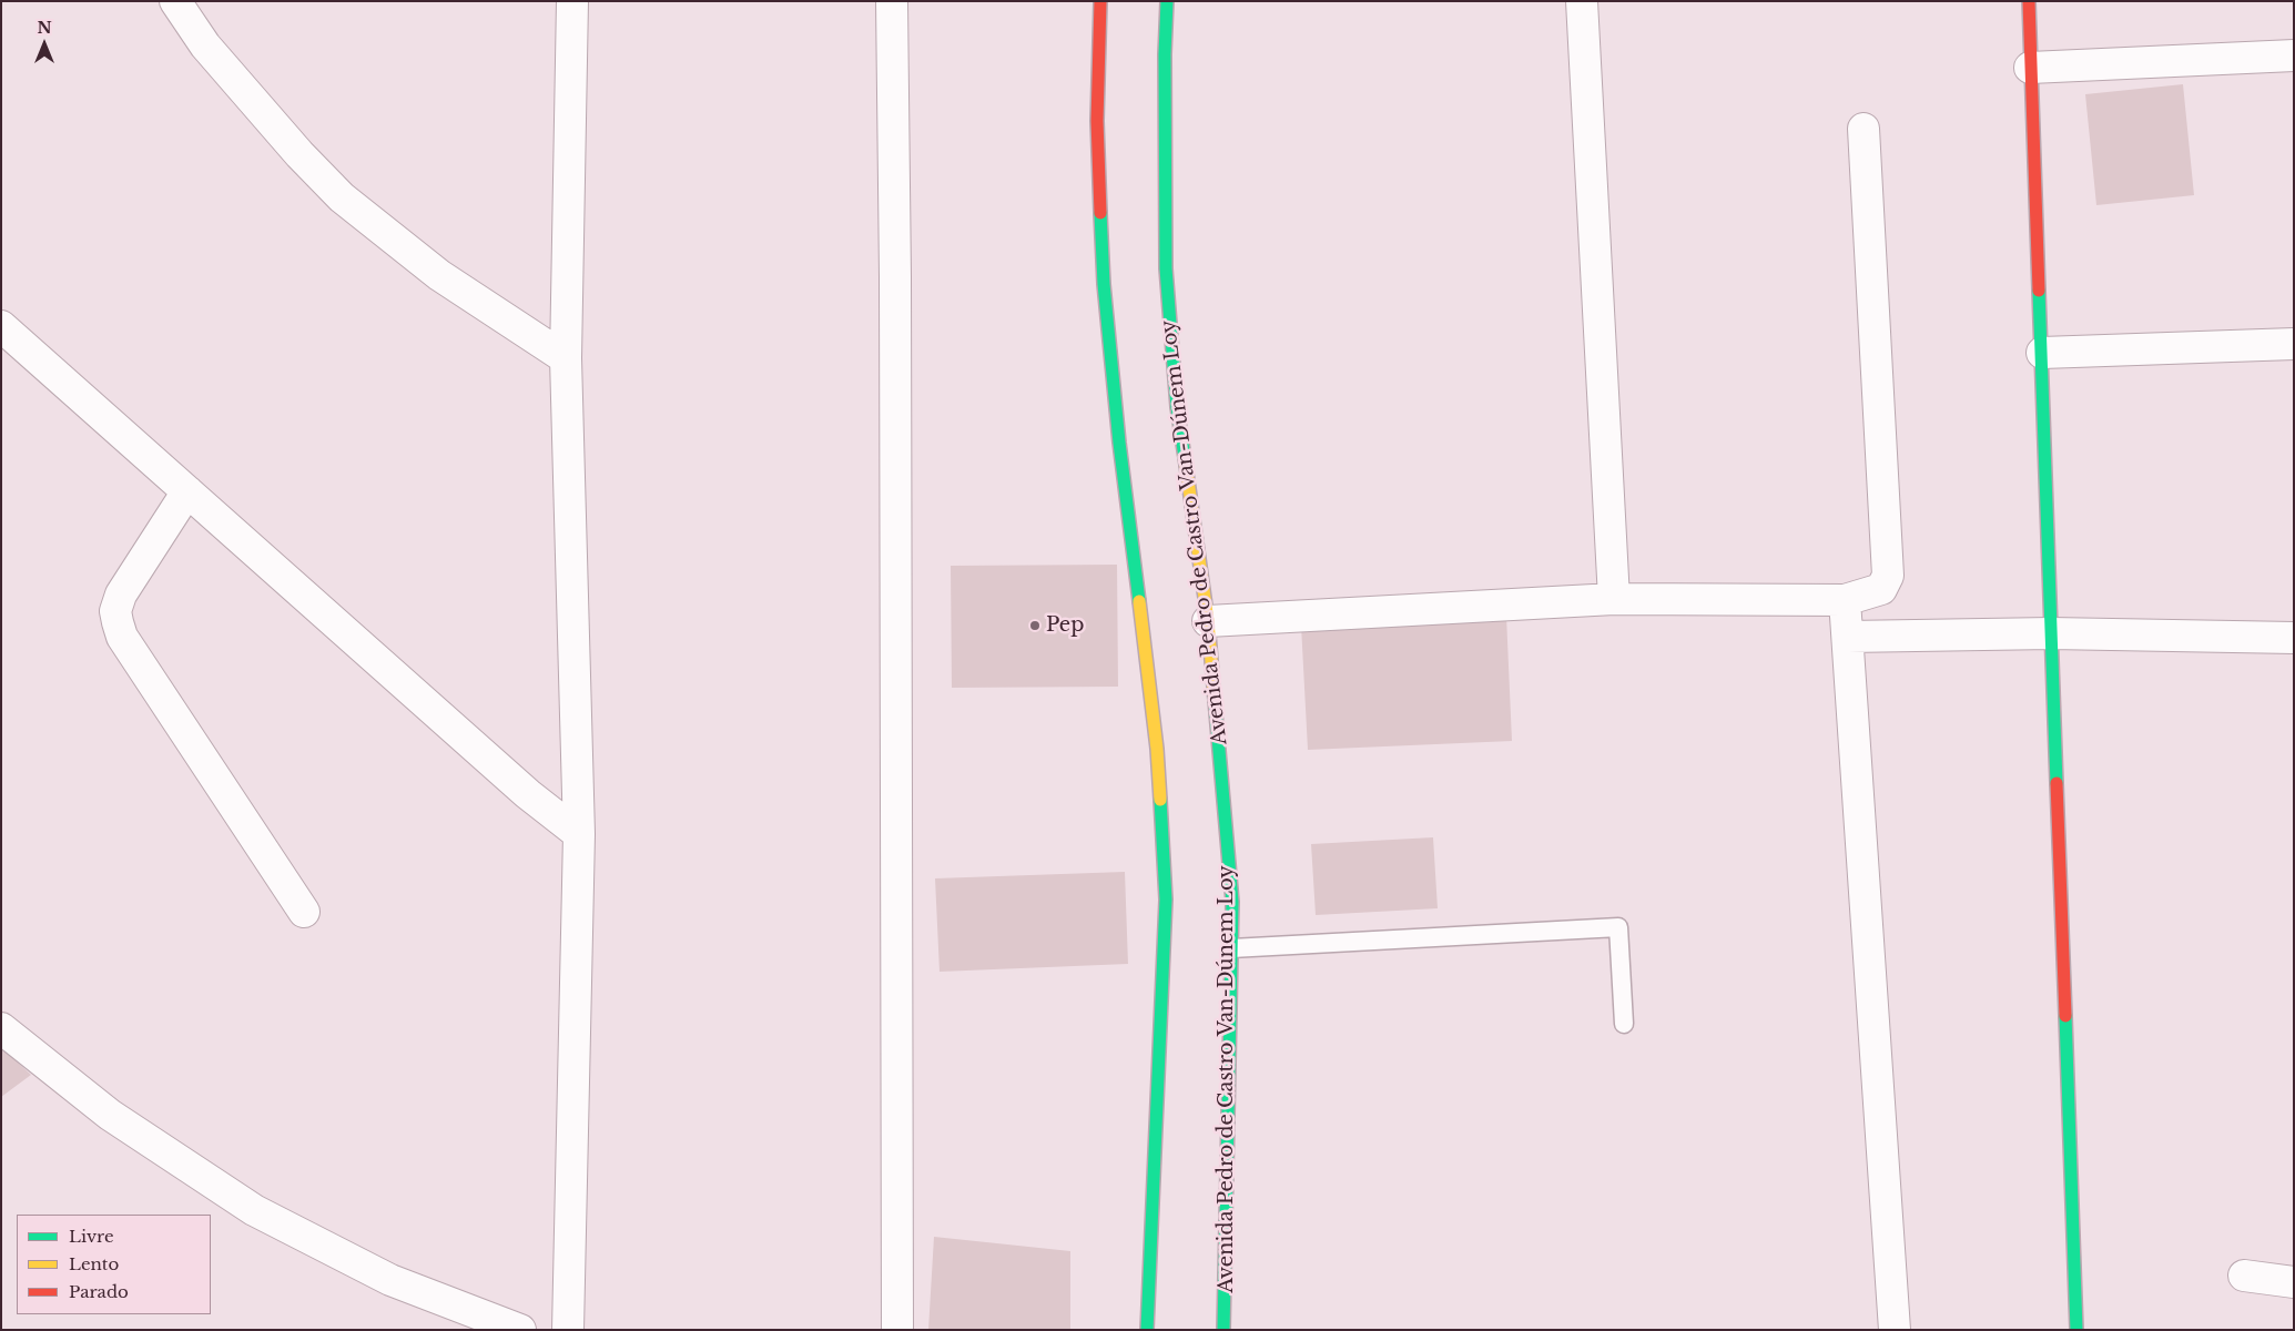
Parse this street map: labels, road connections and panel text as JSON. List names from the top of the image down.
{
  "streets": {
    "main road": ["Avenida Pedro de Castro Van-Dúnem Loy"]
  },
  "places": ["Pep"],
  "legend": ["Livre", "Lento", "Parado"],
  "north": "top"
}
